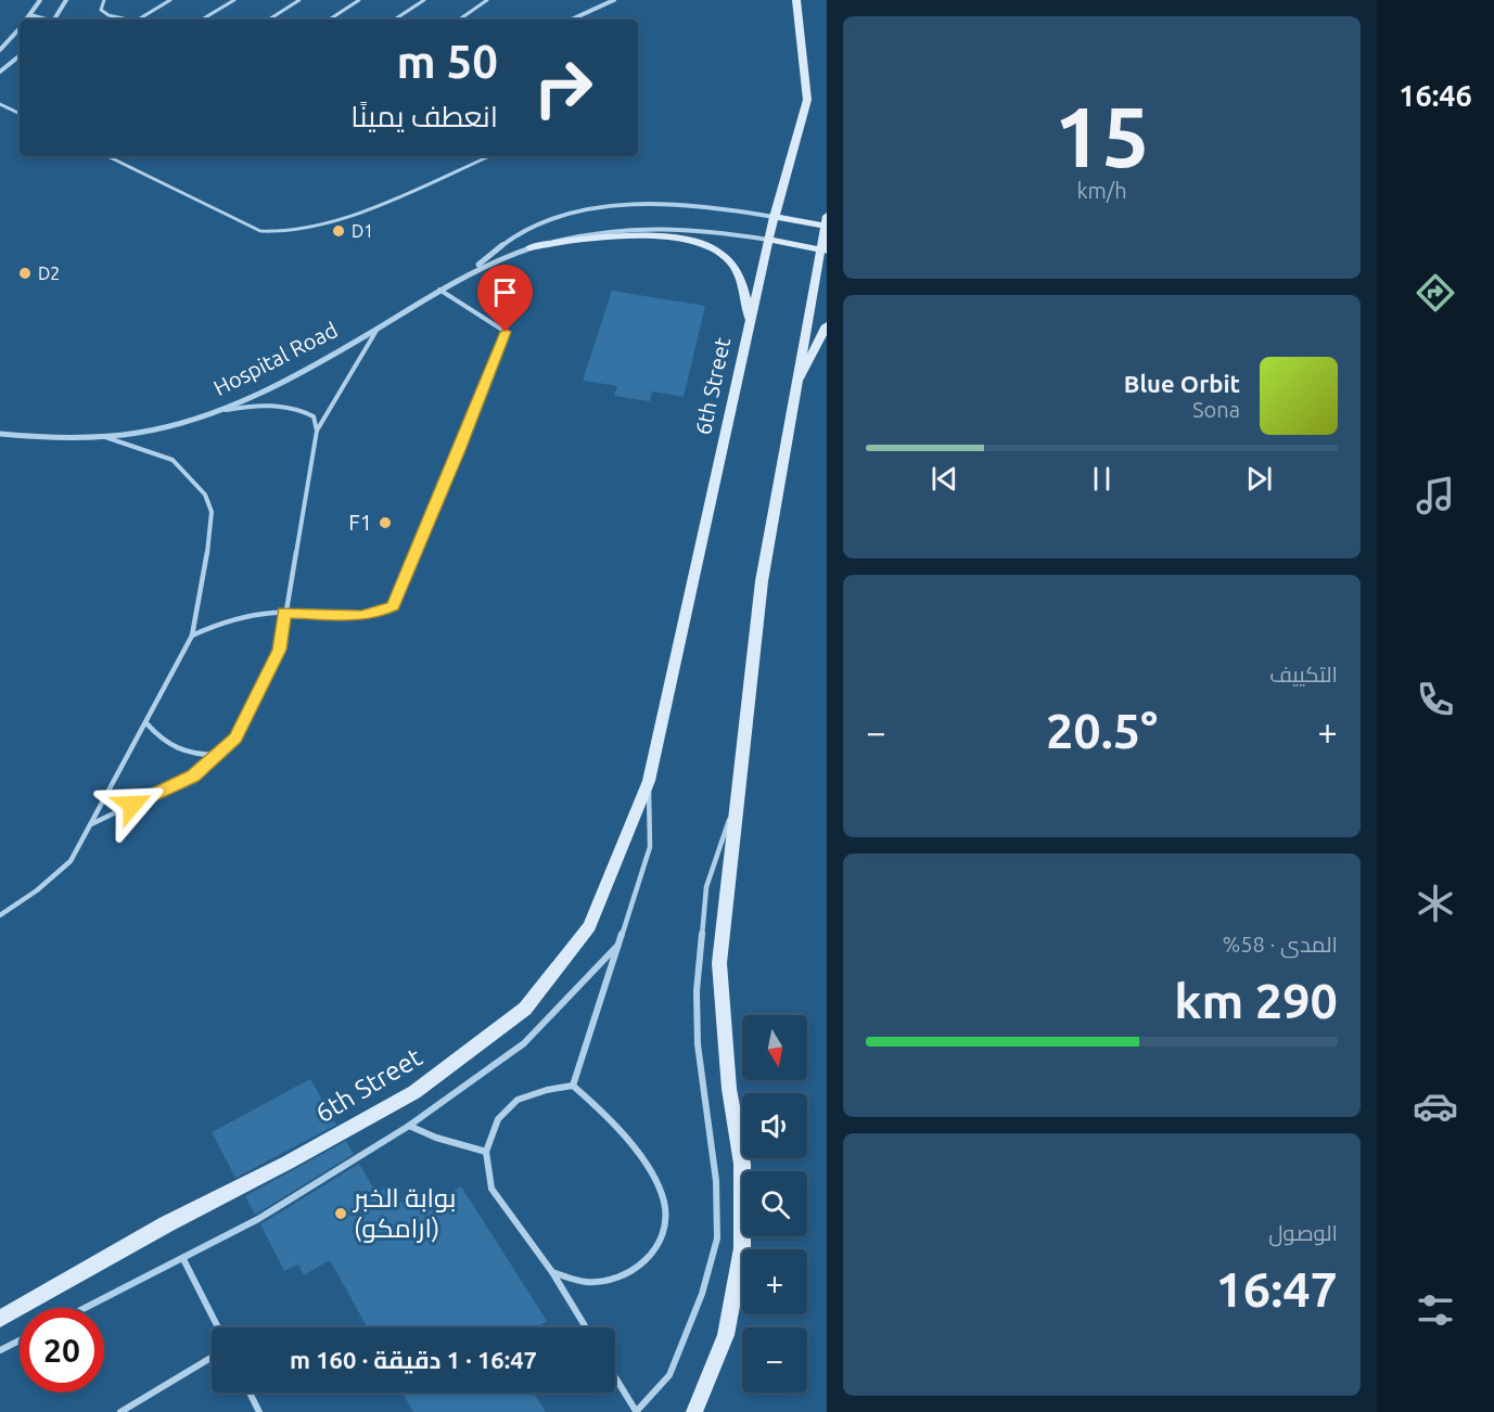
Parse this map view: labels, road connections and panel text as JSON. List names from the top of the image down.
{
  "streets": {
    "main road": ["Hospital Road", "6th Street"]
  },
  "crossings": [
    ["Hospital Road", "6th Street"]
  ],
  "places": [
    "D1",
    "D2",
    "F1",
    "بوابة الخبر (ارامكو)"
  ],
  "north": "bottom",
  "page": {
    "tabs": "16:46",
    "tile": [
      ["15", "km/h"],
      "التكييف",
      ["المدى · 58%", "290 km"],
      ["الوصول", "16:47"]
    ],
    "turn": ["50 m", "انعطف يمينًا"],
    "song": ["Blue Orbit", "Sona"],
    "heat": ["−", "20.5°", "+"],
    "map_buttons": ["+", "−"],
    "limit": "20",
    "trip": "16:47 · 1 دقيقة · 160 m"
  }
}
